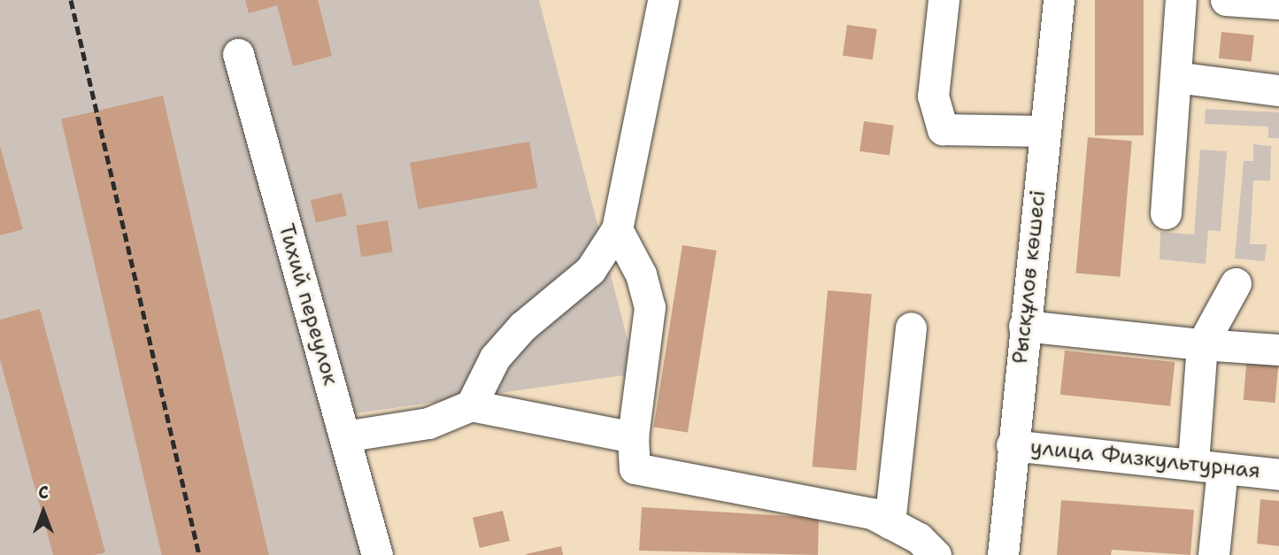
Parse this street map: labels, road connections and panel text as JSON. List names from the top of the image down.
{
  "streets": {
    "street": ["Рысқұлов көшесі", "Тихий переулок", "улица Физкультурная"]
  },
  "crossings": [
    ["Рысқұлов көшесі", "улица Физкультурная"]
  ],
  "north": "top"
}
